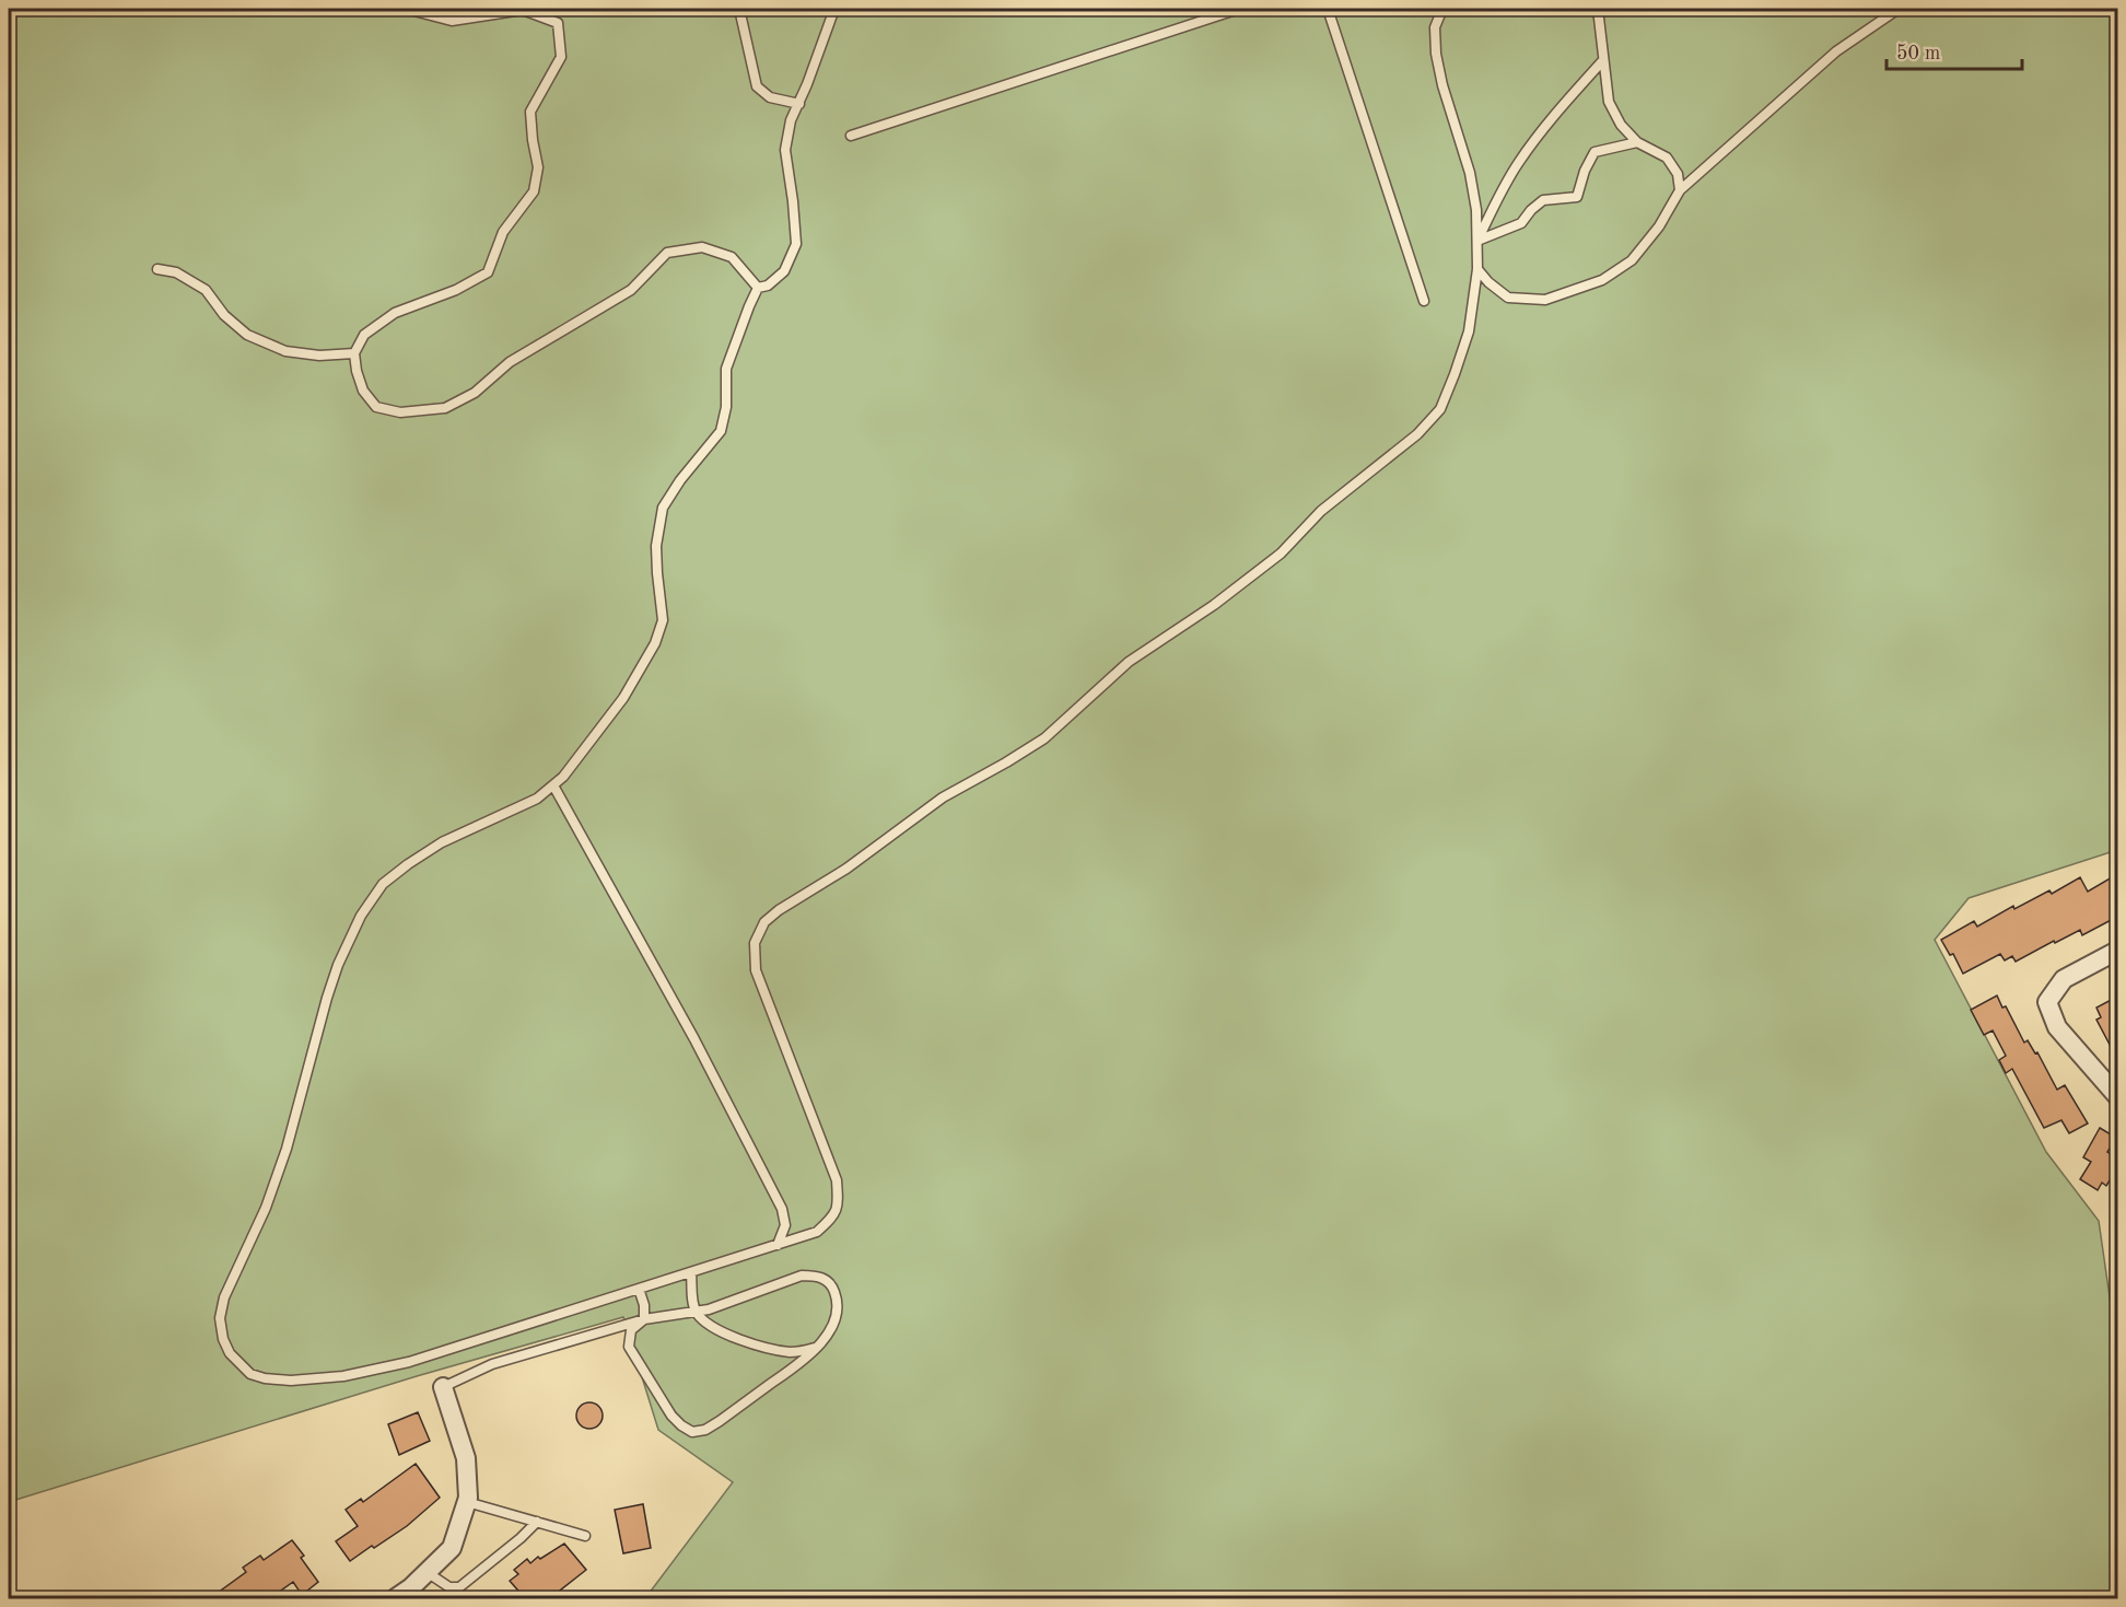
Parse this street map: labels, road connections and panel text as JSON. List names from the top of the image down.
{
  "scale_bar": "50 m"
}
